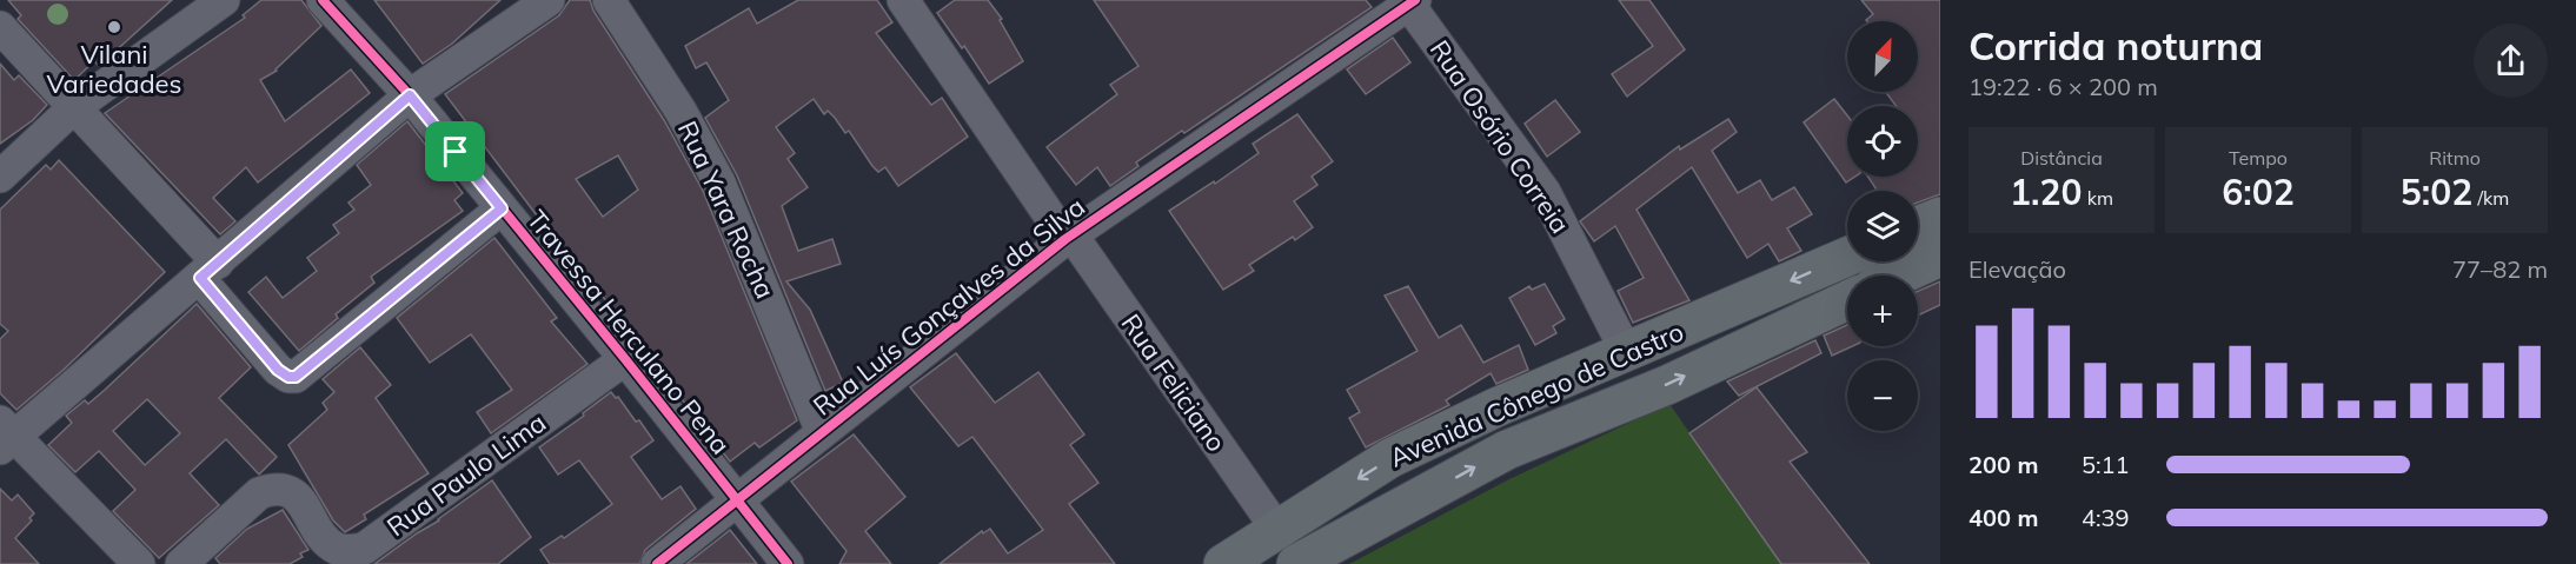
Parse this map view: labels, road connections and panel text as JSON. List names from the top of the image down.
{
  "streets": {
    "main road": ["Avenida Cônego de Castro"],
    "street": [
      "Rua Osório Correia",
      "Rua Yara Rocha",
      "Rua Luís Gonçalves da Silva",
      "Travessa Herculano Pena",
      "Rua Feliciano",
      "Rua Paulo Lima"
    ]
  },
  "crossings": [
    ["Rua Osório Correia", "Rua Luís Gonçalves da Silva"],
    ["Rua Osório Correia", "Avenida Cônego de Castro"],
    ["Rua Yara Rocha", "Rua Luís Gonçalves da Silva"],
    ["Rua Luís Gonçalves da Silva", "Travessa Herculano Pena"],
    ["Rua Luís Gonçalves da Silva", "Rua Feliciano"],
    ["Travessa Herculano Pena", "Rua Paulo Lima"],
    ["Rua Feliciano", "Avenida Cônego de Castro"]
  ],
  "places": ["Vilani Variedades"],
  "north": "top right",
  "page": {
    "heading": ["Corrida noturna", "19:22 · 6 × 200 m"],
    "map_buttons": ["+", "−"],
    "stats": [
      ["Distância", "1.20 km"],
      ["Tempo", "6:02"],
      ["Ritmo", "5:02 /km"]
    ],
    "chart": ["Elevação", "77–82 m"],
    "list": [
      {
        "name": "200 m",
        "note": "5:11"
      },
      {
        "name": "400 m",
        "note": "4:39"
      }
    ]
  }
}
